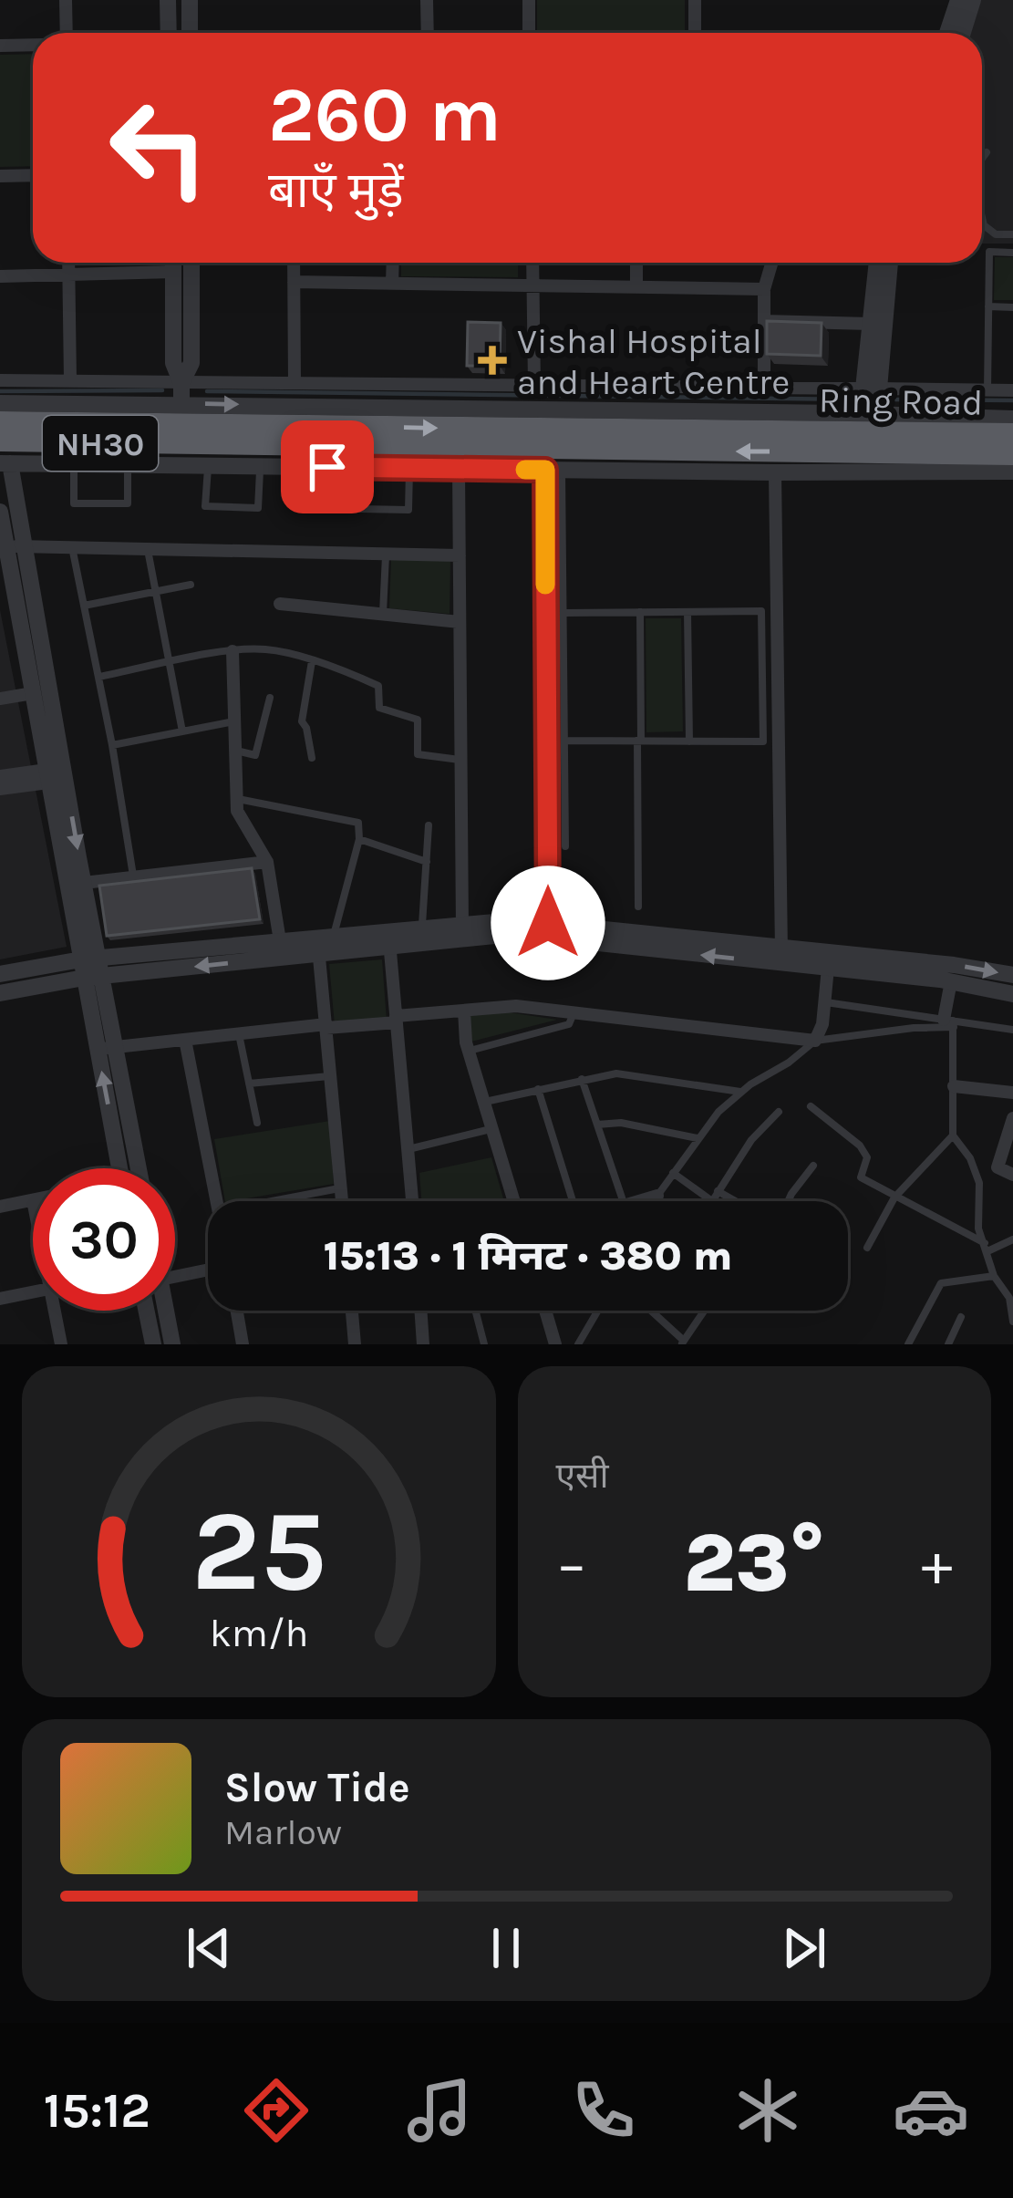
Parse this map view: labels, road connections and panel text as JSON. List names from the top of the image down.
{
  "streets": {
    "highway": ["Ring Road", "NH30"]
  },
  "places": {
    "health": ["Vishal Hospital and Heart Centre"]
  },
  "page": {
    "turn": ["260 m", "बाएँ मुड़ें"],
    "limit": "30",
    "trip": "15:13 · 1 मिनट · 380 m",
    "tile": "एसी",
    "heat": ["−", "23°", "+"],
    "song": ["Slow Tide", "Marlow"],
    "tabs": "15:12",
    "gauge": ["25", "km/h"]
  }
}
